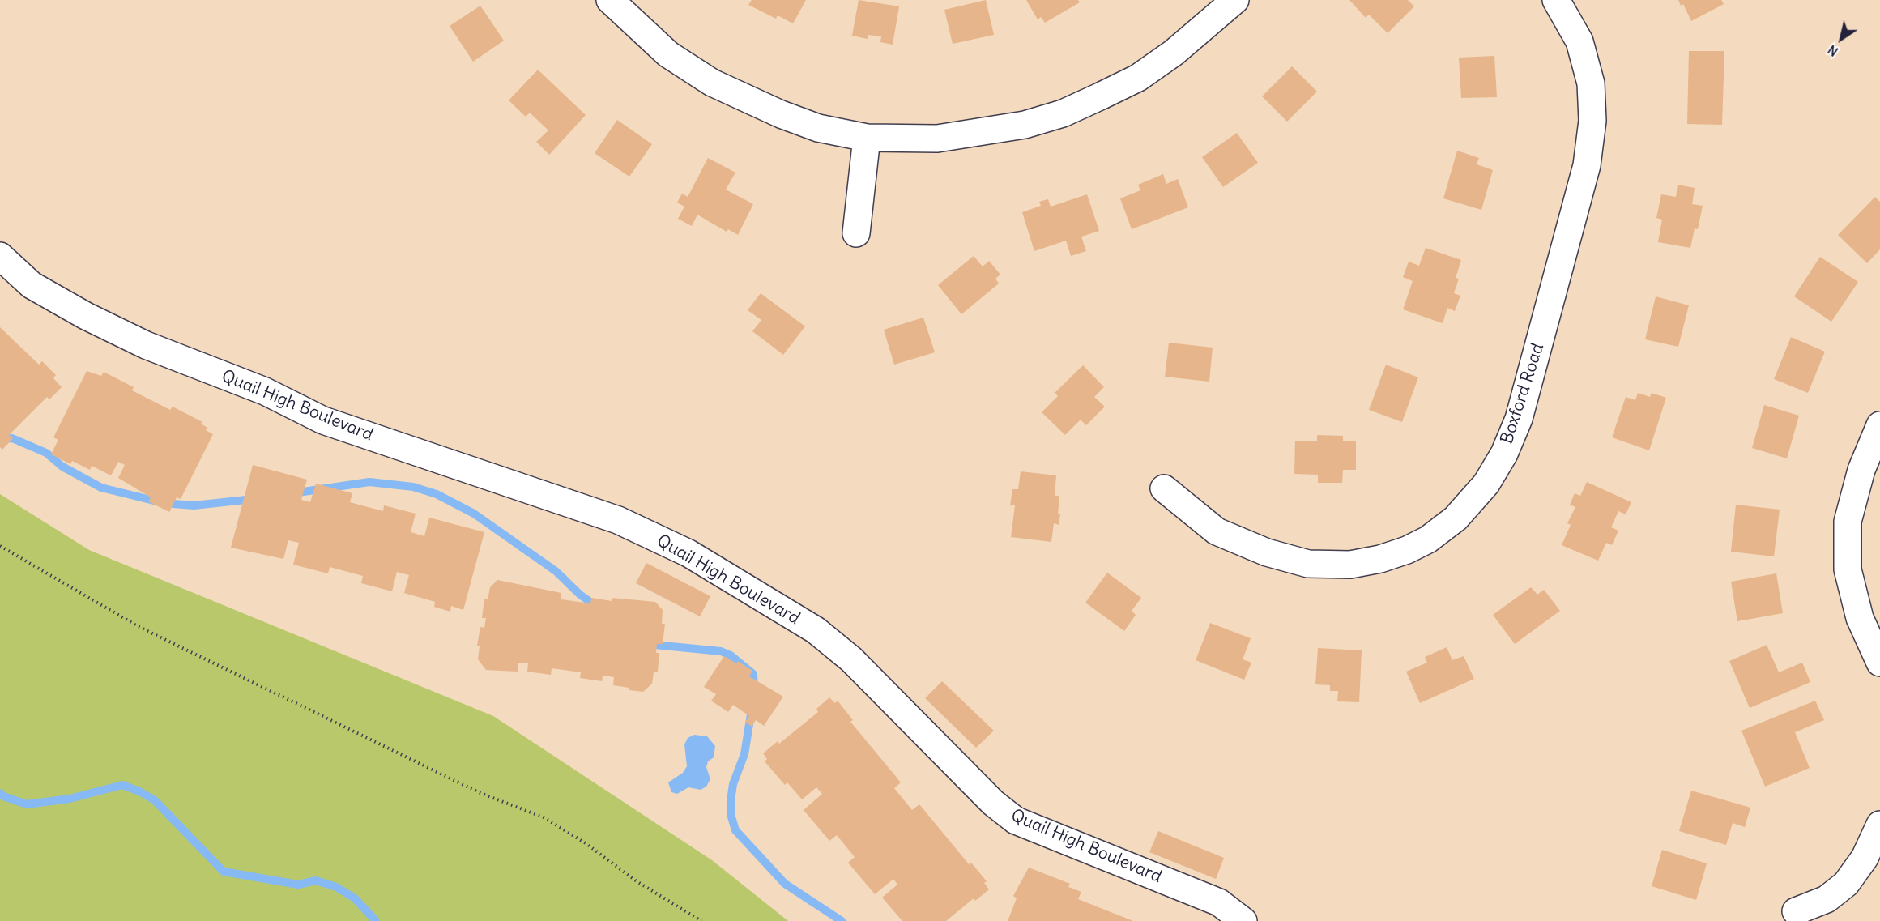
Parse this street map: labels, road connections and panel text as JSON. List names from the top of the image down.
{
  "streets": {
    "street": ["Boxford Road", "Quail High Boulevard"]
  },
  "north": "bottom left"
}
